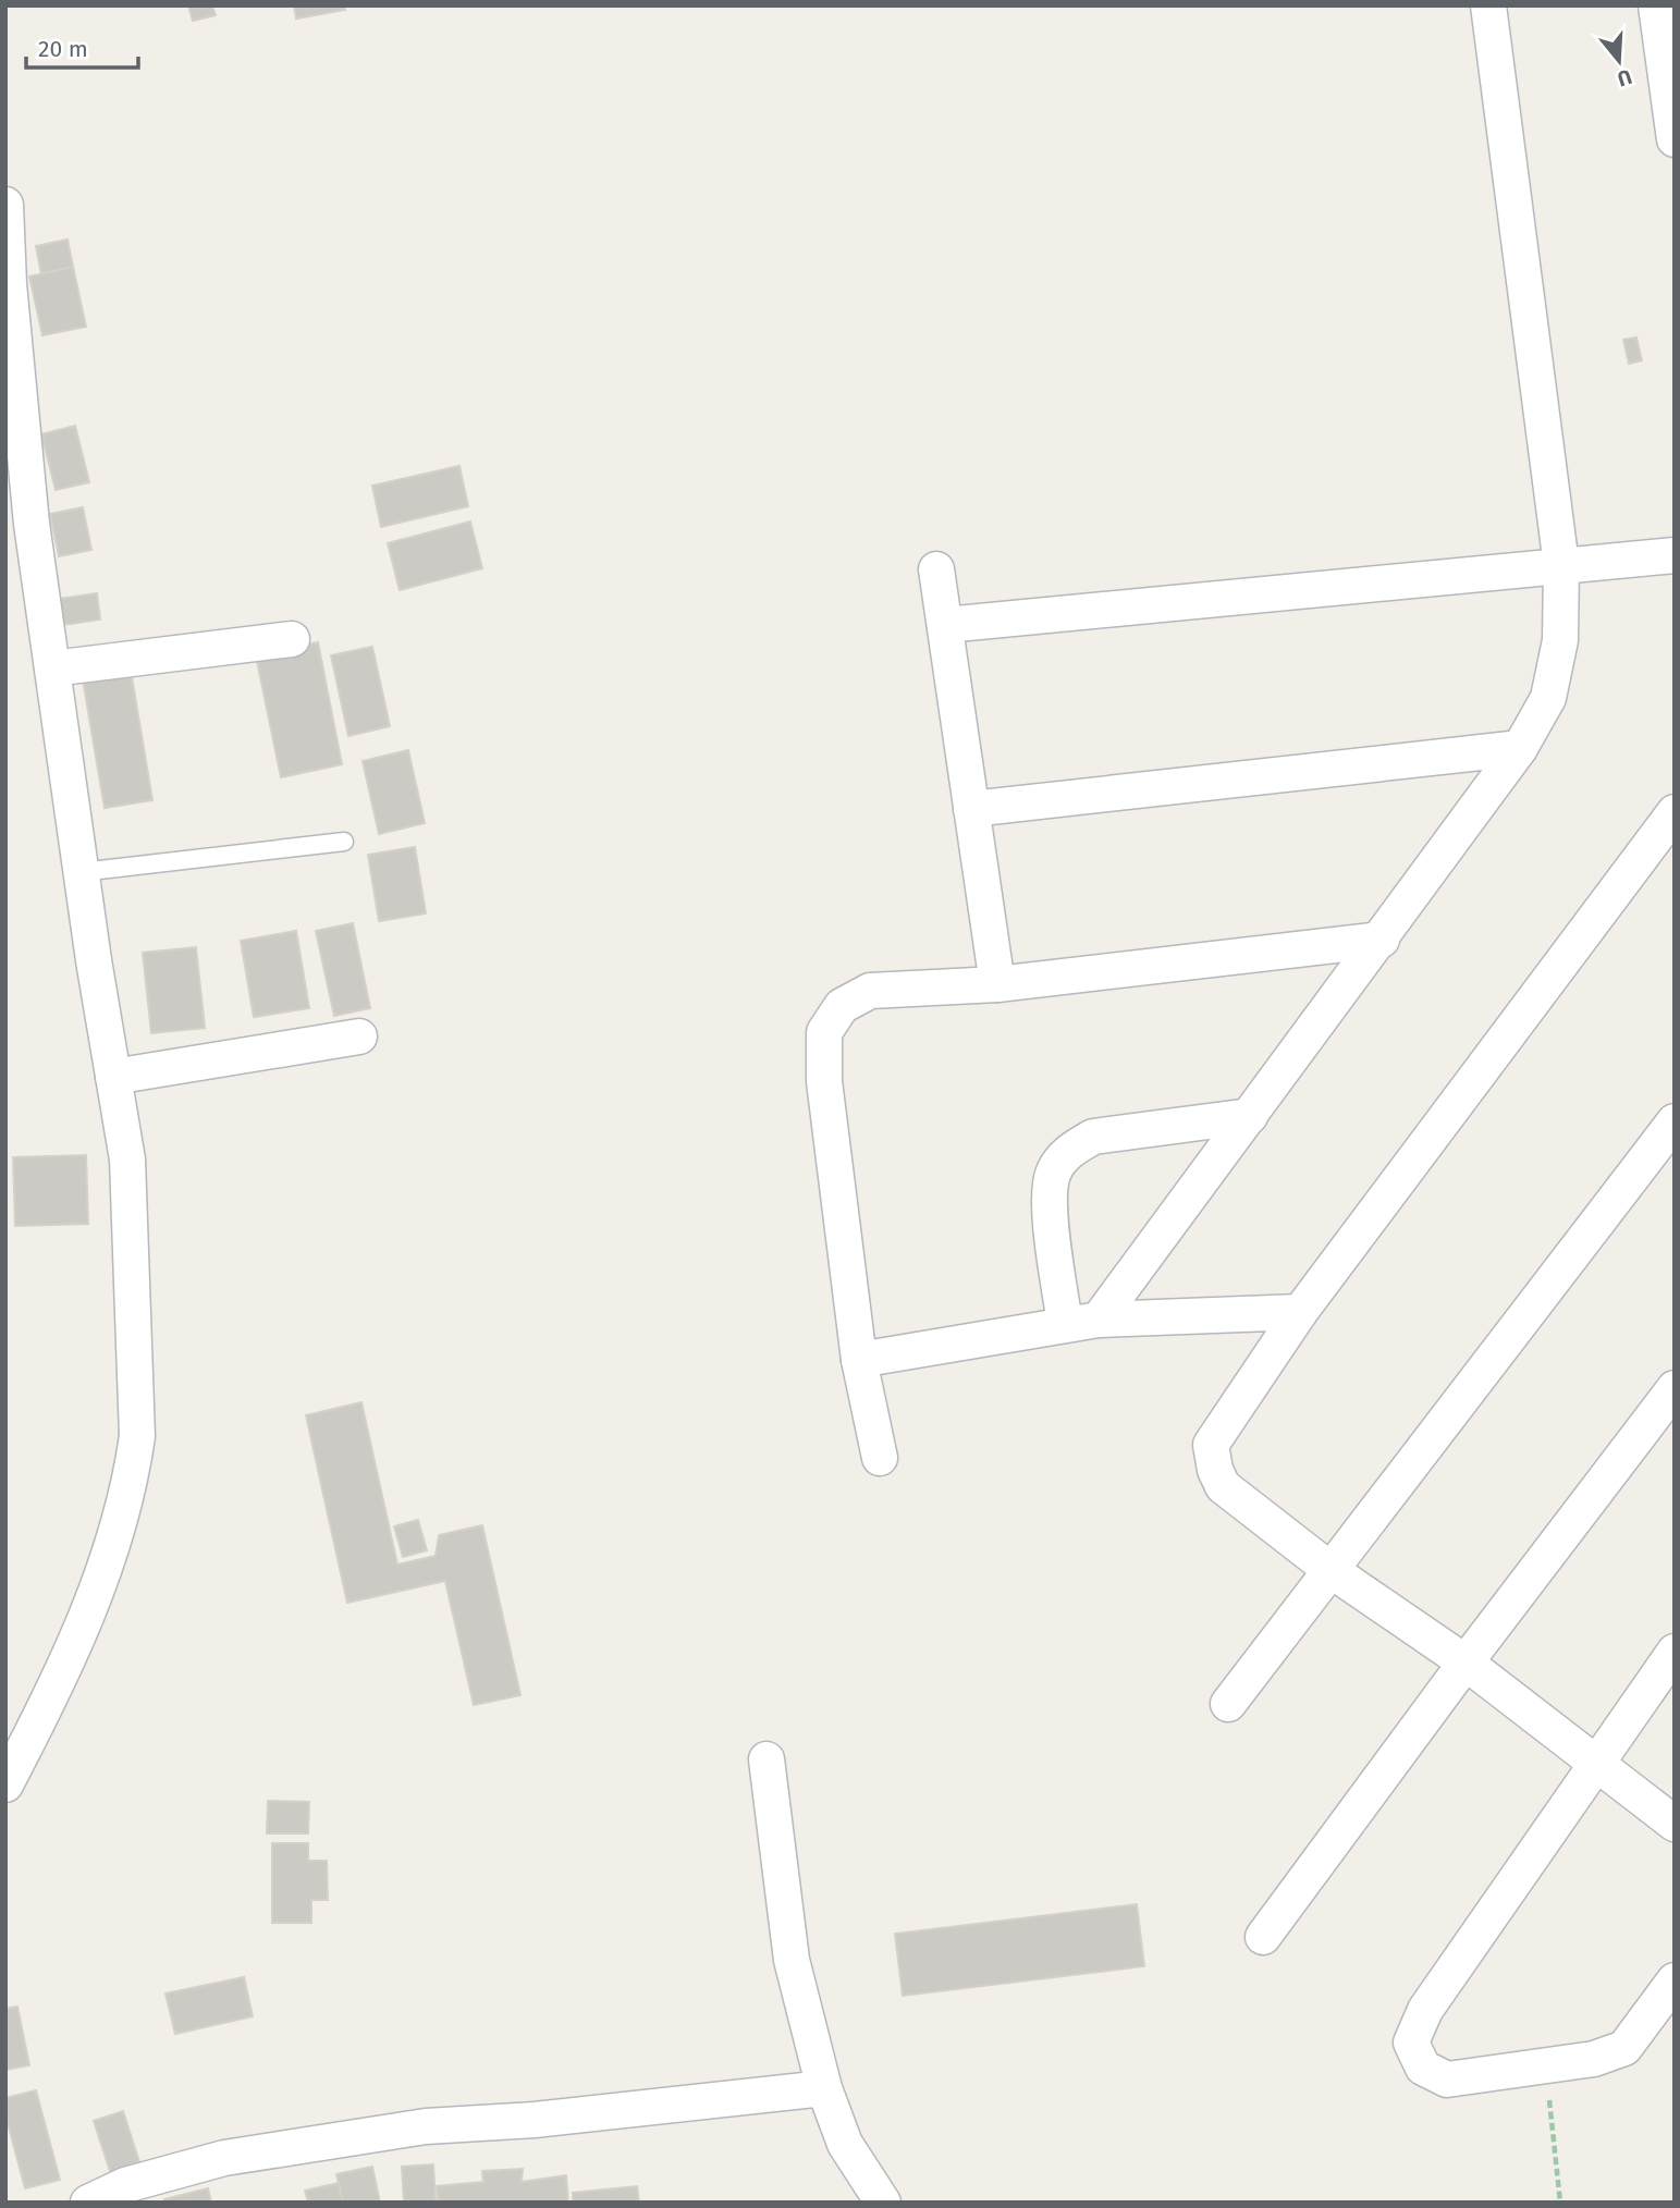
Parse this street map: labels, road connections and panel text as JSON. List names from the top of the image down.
{
  "scale_bar": "20 m",
  "north": "bottom"
}
